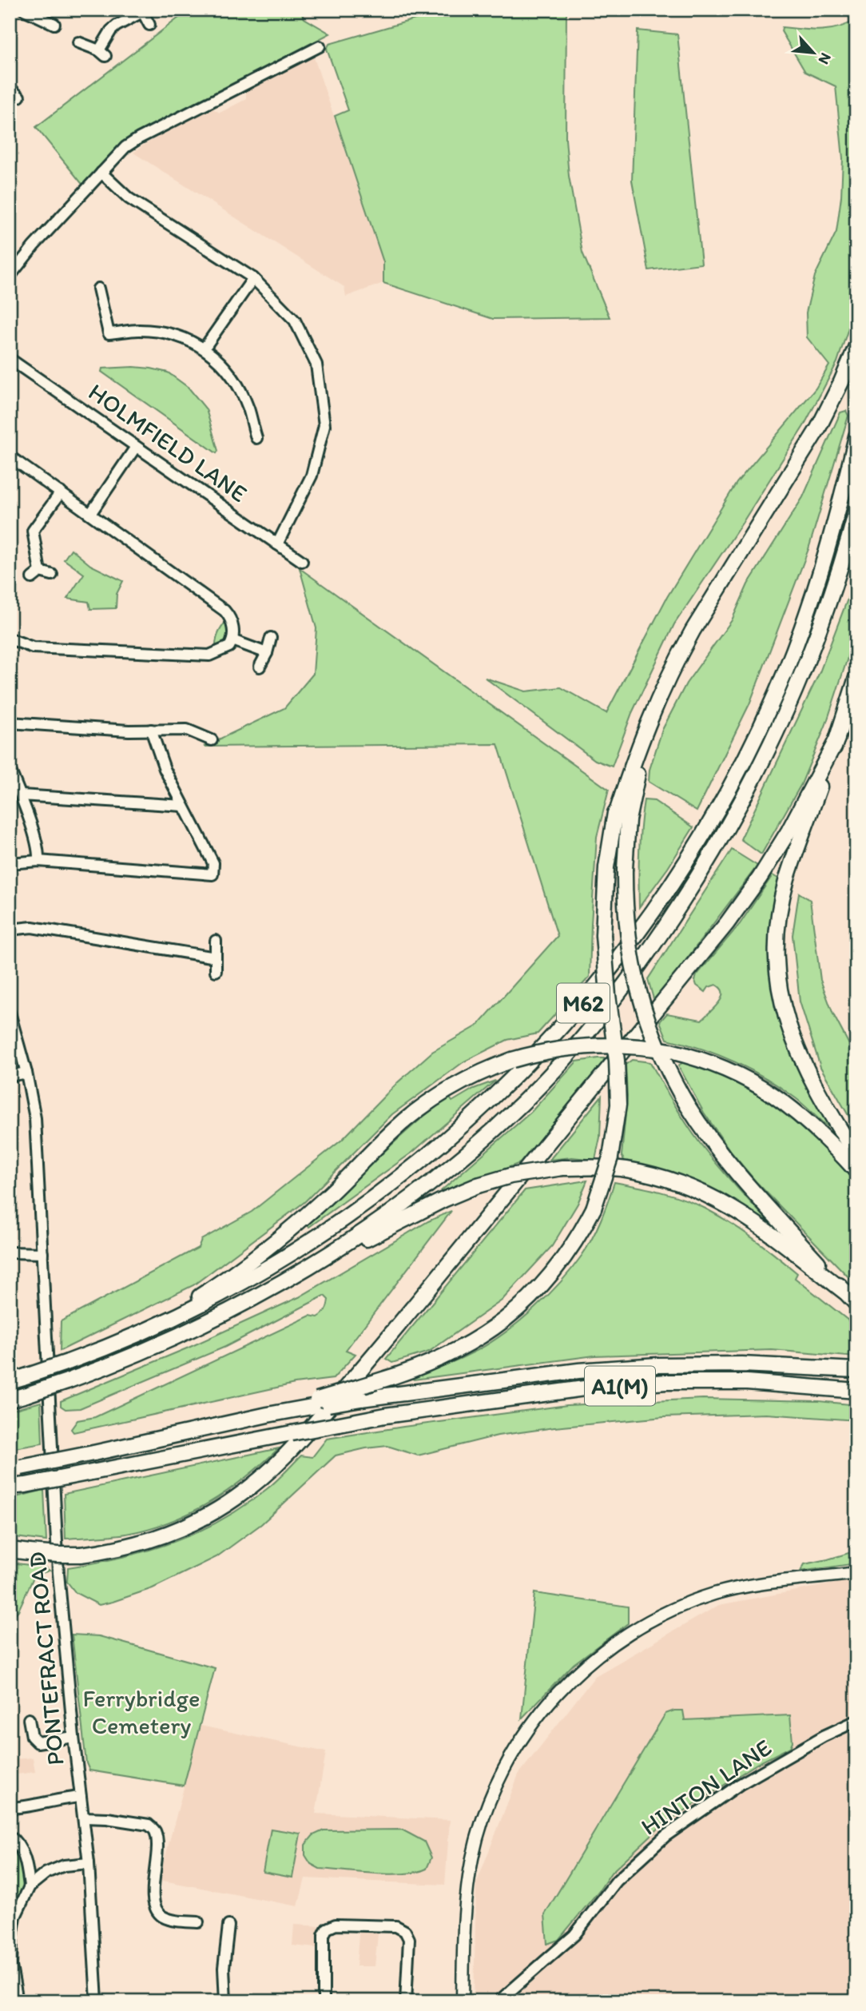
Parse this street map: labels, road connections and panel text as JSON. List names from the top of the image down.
{
  "streets": {
    "highway": ["M62", "A1(M)"],
    "street": ["HOLMFIELD LANE", "PONTEFRACT ROAD", "HINTON LANE"]
  },
  "parks": ["Ferrybridge Cemetery"],
  "north": "bottom right"
}
